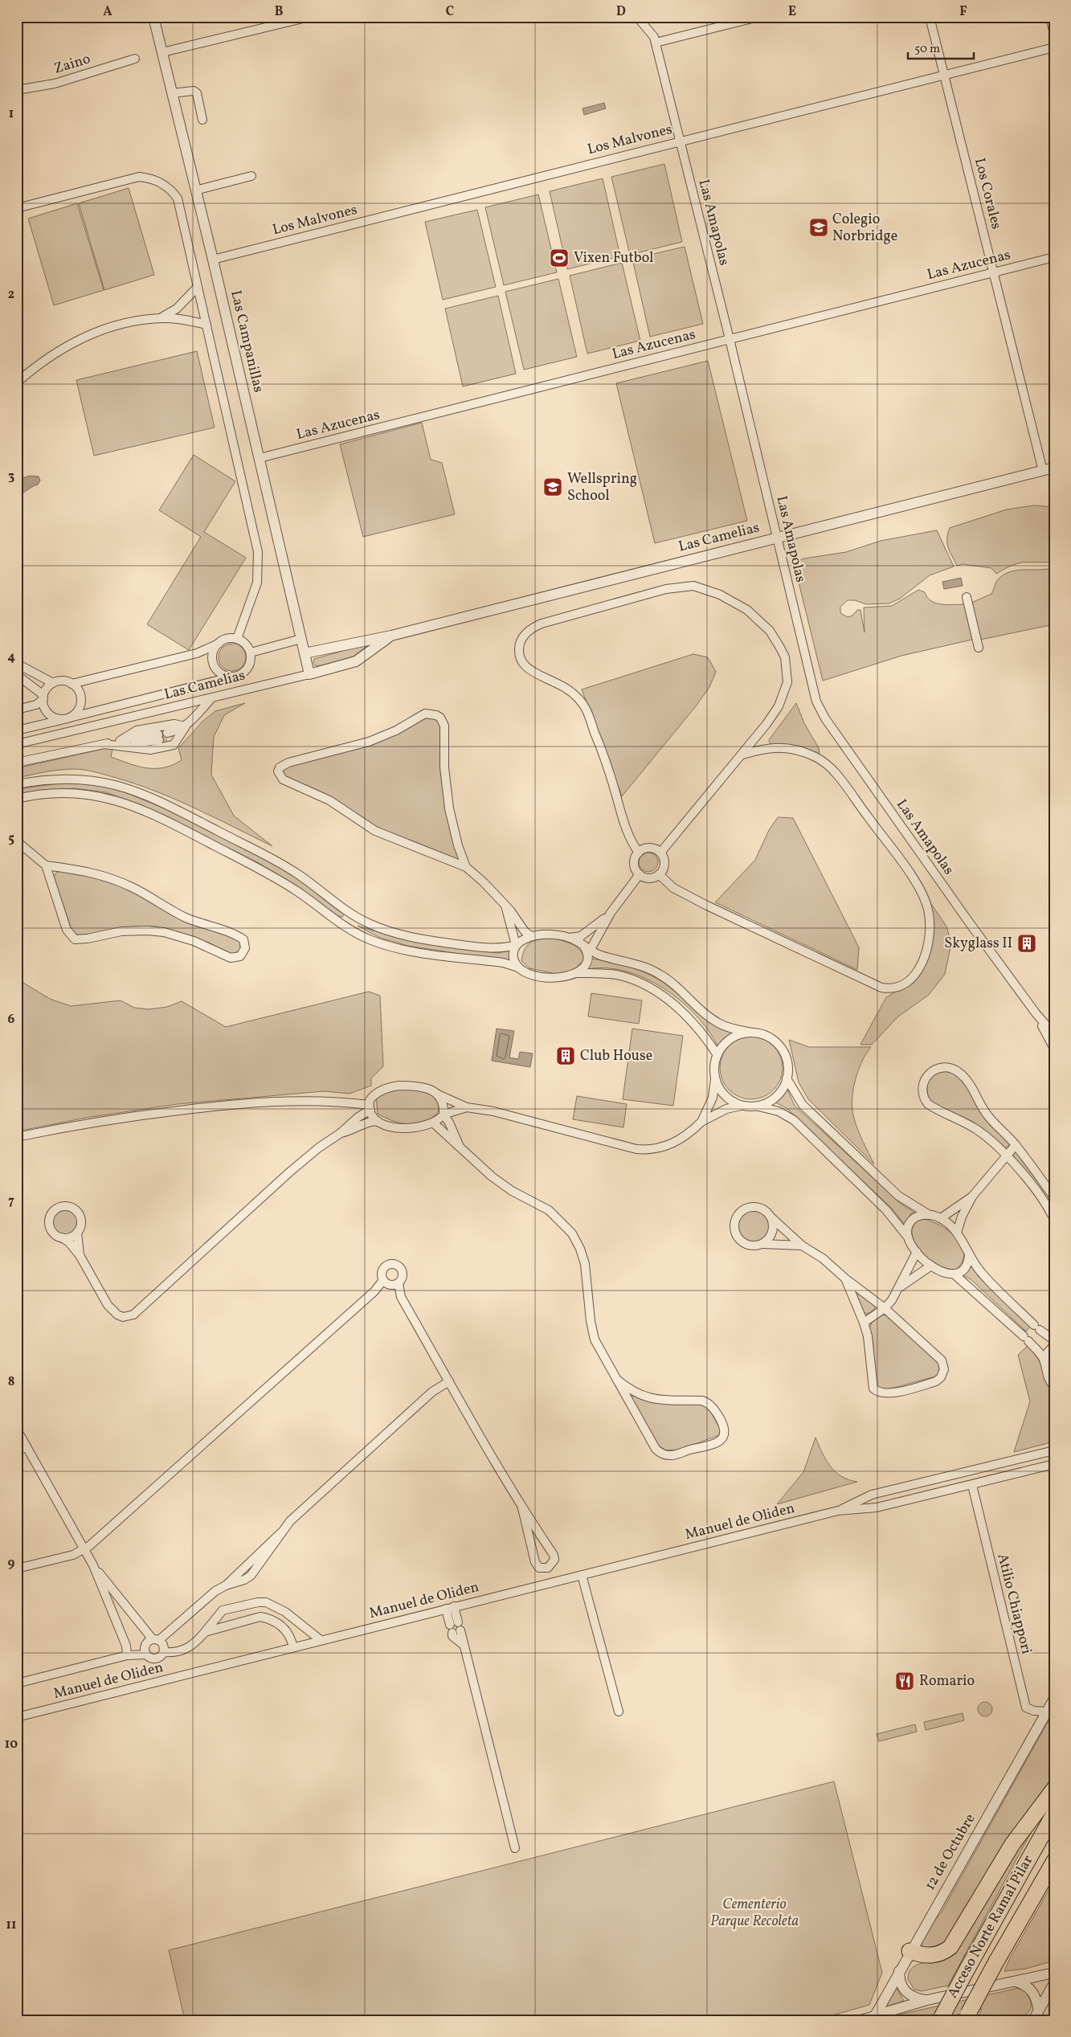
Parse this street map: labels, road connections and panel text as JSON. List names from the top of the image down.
{
  "streets": {
    "highway": ["Acceso Norte Ramal Pilar"],
    "street": [
      "Zaino",
      "Los Malvones",
      "Los Corales",
      "Las Amapolas",
      "Las Azucenas",
      "Las Campanillas",
      "Las Camelias",
      "Manuel de Oliden",
      "Atilio Chiappori",
      "12 de Octubre"
    ]
  },
  "crossings": [
    ["Los Malvones", "Los Corales"],
    ["Los Malvones", "Las Amapolas"],
    ["Los Malvones", "Las Campanillas"],
    ["Los Corales", "Las Azucenas"],
    ["Los Corales", "Las Camelias"],
    ["Las Amapolas", "Las Azucenas"],
    ["Las Amapolas", "Las Camelias"],
    ["Las Azucenas", "Las Campanillas"],
    ["Las Campanillas", "Las Camelias"],
    ["Manuel de Oliden", "Atilio Chiappori"],
    ["Atilio Chiappori", "12 de Octubre"]
  ],
  "parks": ["Cementerio Parque Recoleta"],
  "places": {
    "school or university": ["Colegio Norbridge", "Wellspring School"],
    "sports": ["Vixen Futbol"],
    "building": ["Skyglass II", "Club House"],
    "restaurant": ["Romario"]
  },
  "scale_bar": "50 m",
  "grid": {
    "columns": [
      "A",
      "B",
      "C",
      "D",
      "E",
      "F"
    ],
    "rows": [
      "1",
      "2",
      "3",
      "4",
      "5",
      "6",
      "7",
      "8",
      "9",
      "10",
      "11"
    ]
  }
}
